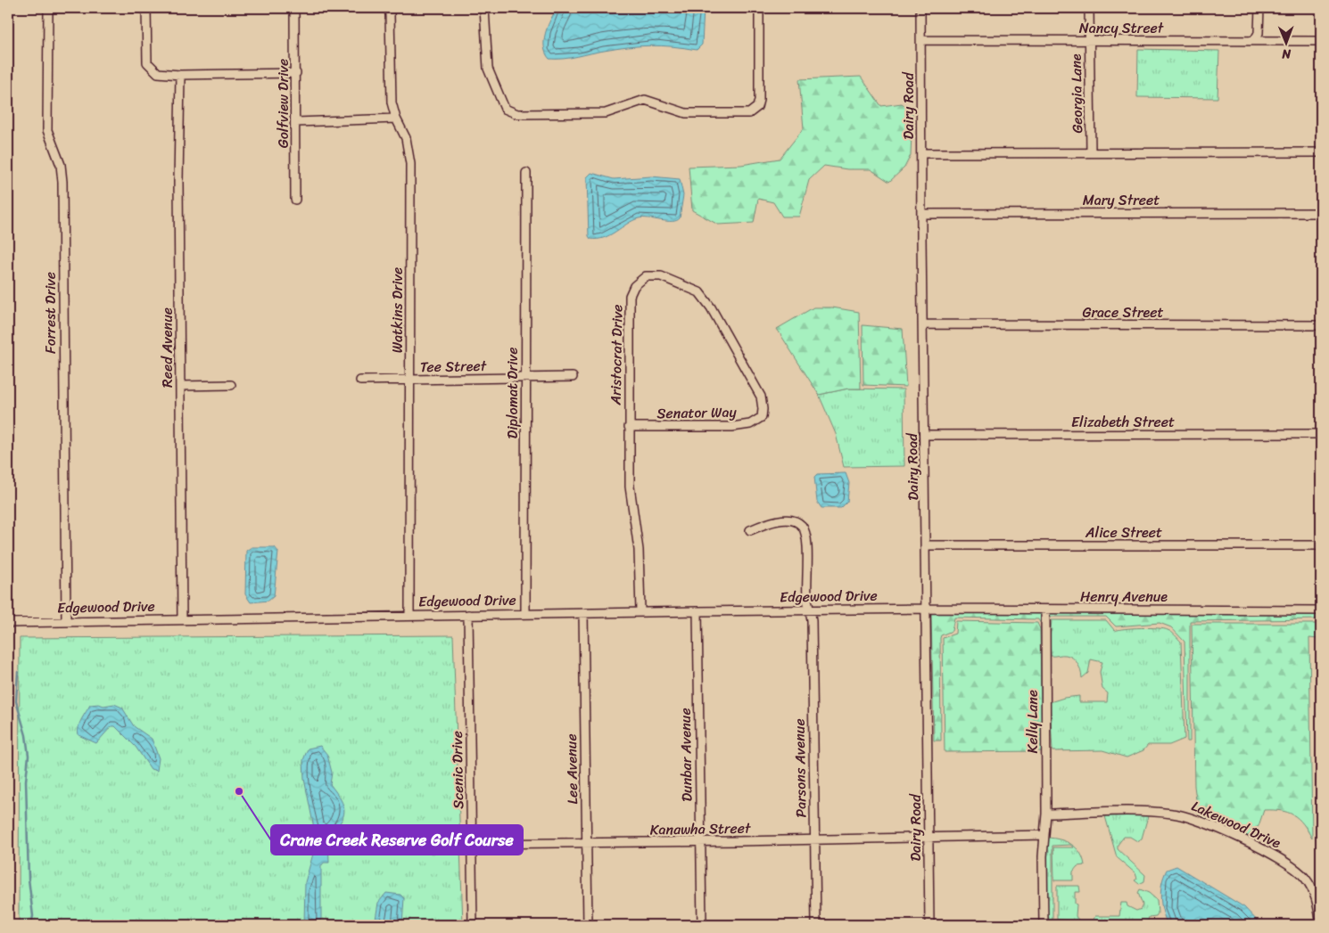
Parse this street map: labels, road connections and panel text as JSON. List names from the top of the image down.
{
  "streets": {
    "street": [
      "Nancy Street",
      "Georgia Lane",
      "Golfview Drive",
      "Dairy Road",
      "Mary Street",
      "Watkins Drive",
      "Grace Street",
      "Forrest Drive",
      "Reed Avenue",
      "Aristocrat Drive",
      "Tee Street",
      "Diplomat Drive",
      "Senator Way",
      "Elizabeth Street",
      "Alice Street",
      "Edgewood Drive",
      "Henry Avenue",
      "Kelly Lane",
      "Dunbar Avenue",
      "Parsons Avenue",
      "Lee Avenue",
      "Scenic Drive",
      "Lakewood Drive",
      "Kanawha Street"
    ]
  },
  "crossings": [
    ["Nancy Street", "Georgia Lane"],
    ["Nancy Street", "Dairy Road"],
    ["Dairy Road", "Mary Street"],
    ["Dairy Road", "Grace Street"],
    ["Dairy Road", "Elizabeth Street"],
    ["Dairy Road", "Alice Street"],
    ["Dairy Road", "Edgewood Drive"],
    ["Dairy Road", "Henry Avenue"],
    ["Dairy Road", "Kanawha Street"],
    ["Watkins Drive", "Tee Street"],
    ["Watkins Drive", "Edgewood Drive"],
    ["Forrest Drive", "Edgewood Drive"],
    ["Reed Avenue", "Edgewood Drive"],
    ["Aristocrat Drive", "Senator Way"],
    ["Aristocrat Drive", "Edgewood Drive"],
    ["Tee Street", "Diplomat Drive"],
    ["Diplomat Drive", "Edgewood Drive"],
    ["Edgewood Drive", "Henry Avenue"],
    ["Edgewood Drive", "Dunbar Avenue"],
    ["Edgewood Drive", "Parsons Avenue"],
    ["Edgewood Drive", "Lee Avenue"],
    ["Edgewood Drive", "Scenic Drive"],
    ["Henry Avenue", "Kelly Lane"],
    ["Kelly Lane", "Lakewood Drive"],
    ["Kelly Lane", "Kanawha Street"],
    ["Dunbar Avenue", "Kanawha Street"],
    ["Parsons Avenue", "Kanawha Street"],
    ["Lee Avenue", "Kanawha Street"],
    ["Scenic Drive", "Kanawha Street"]
  ],
  "places": ["Crane Creek Reserve Golf Course"],
  "north": "bottom"
}
